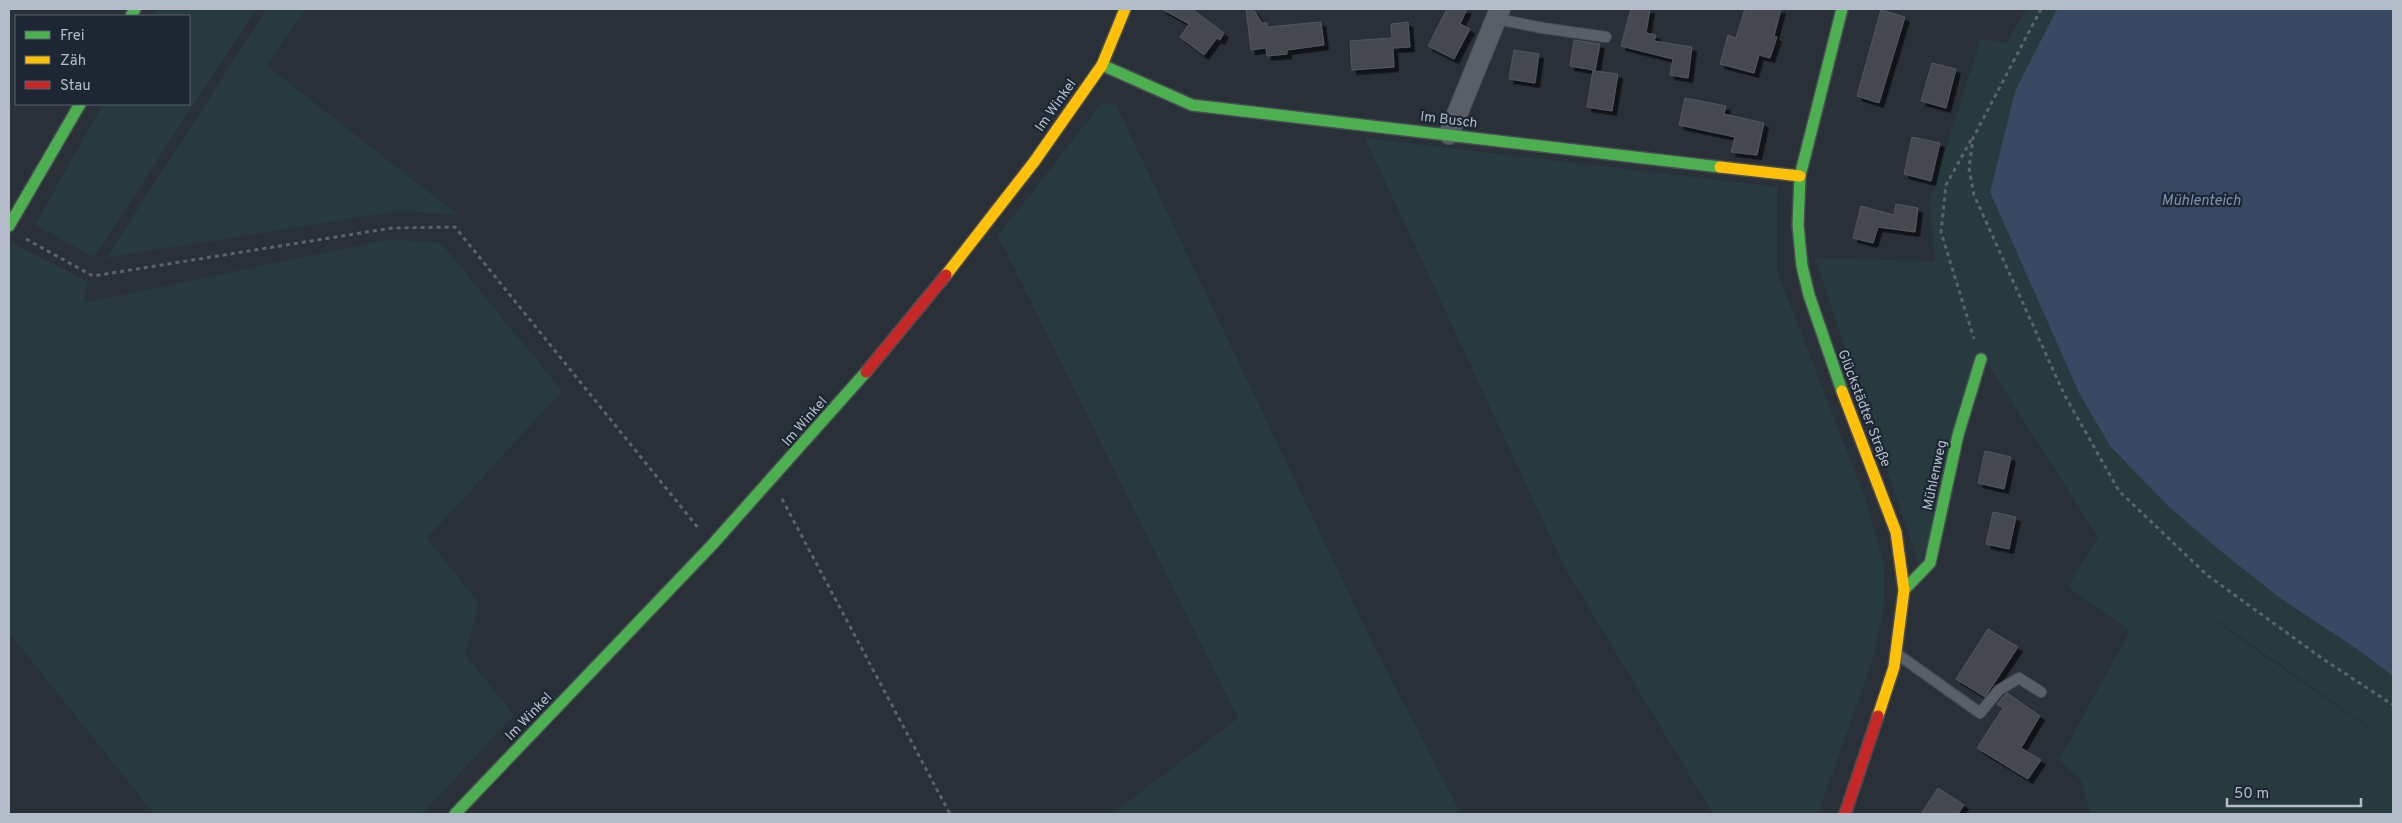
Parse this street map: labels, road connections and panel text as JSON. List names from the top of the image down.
{
  "streets": {
    "street": [
      "Im Winkel",
      "Im Busch",
      "Glückstädter Straße",
      "Mühlenweg"
    ]
  },
  "crossings": [
    ["Im Winkel", "Im Busch"],
    ["Im Busch", "Glückstädter Straße"],
    ["Glückstädter Straße", "Mühlenweg"]
  ],
  "water": ["Mühlenteich"],
  "legend": ["Frei", "Zäh", "Stau"],
  "scale_bar": "50 m"
}
